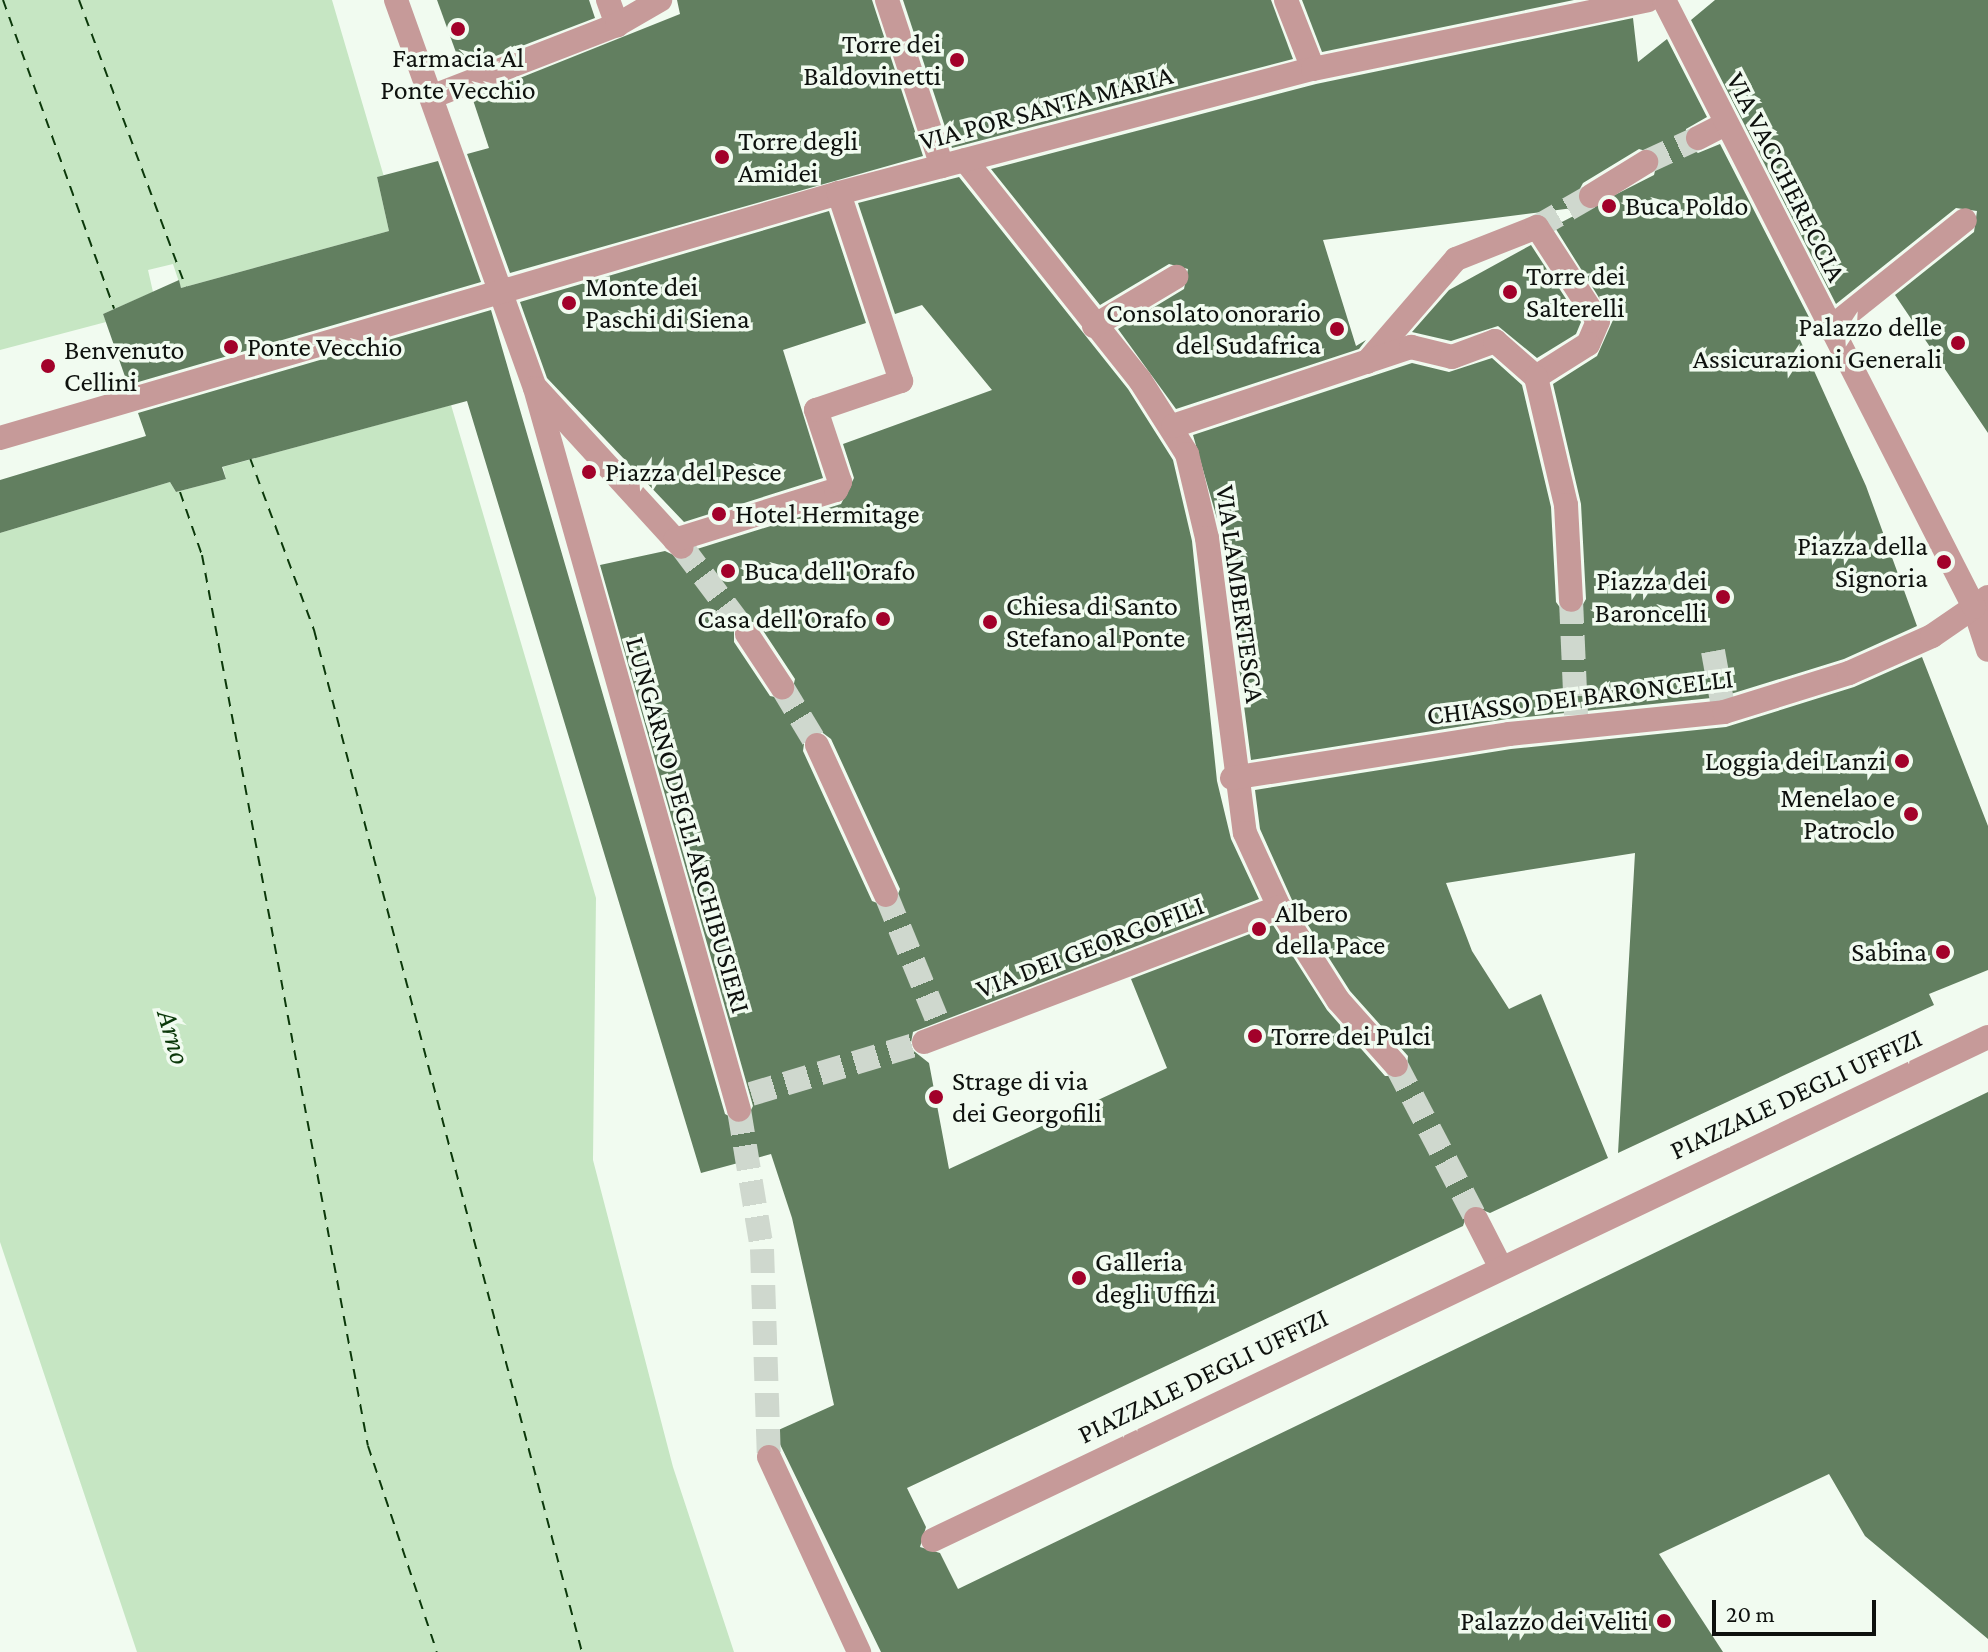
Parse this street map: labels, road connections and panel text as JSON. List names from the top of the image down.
{
  "streets": {
    "street": [
      "VIA POR SANTA MARIA",
      "VIA VACCHERECCIA",
      "VIA LAMBERTESCA",
      "CHIASSO DEI BARONCELLI",
      "LUNGARNO DEGLI ARCHIBUSIERI",
      "VIA DEI GEORGOFILI",
      "PIAZZALE DEGLI UFFIZI"
    ]
  },
  "crossings": [
    ["VIA POR SANTA MARIA", "VIA LAMBERTESCA"],
    ["VIA VACCHERECCIA", "CHIASSO DEI BARONCELLI"],
    ["VIA LAMBERTESCA", "CHIASSO DEI BARONCELLI"],
    ["VIA LAMBERTESCA", "VIA DEI GEORGOFILI"]
  ],
  "water": ["Arno"],
  "places": [
    "Farmacia Al Ponte Vecchio",
    "Torre dei Baldovinetti",
    "Torre degli Amidei",
    "Buca Poldo",
    "Torre dei Salterelli",
    "Monte dei Paschi di Siena",
    "Consolato onorario del Sudafrica",
    "Palazzo delle Assicurazioni Generali",
    "Ponte Vecchio",
    "Benvenuto Cellini",
    "Piazza del Pesce",
    "Hotel Hermitage",
    "Piazza della Signoria",
    "Buca dell'Orafo",
    "Piazza dei Baroncelli",
    "Casa dell'Orafo",
    "Chiesa di Santo Stefano al Ponte",
    "Loggia dei Lanzi",
    "Menelao e Patroclo",
    "Albero della Pace",
    "Sabina",
    "Torre dei Pulci",
    "Strage di via dei Georgofili",
    "Galleria degli Uffizi",
    "Palazzo dei Veliti"
  ],
  "scale_bar": "20 m"
}
